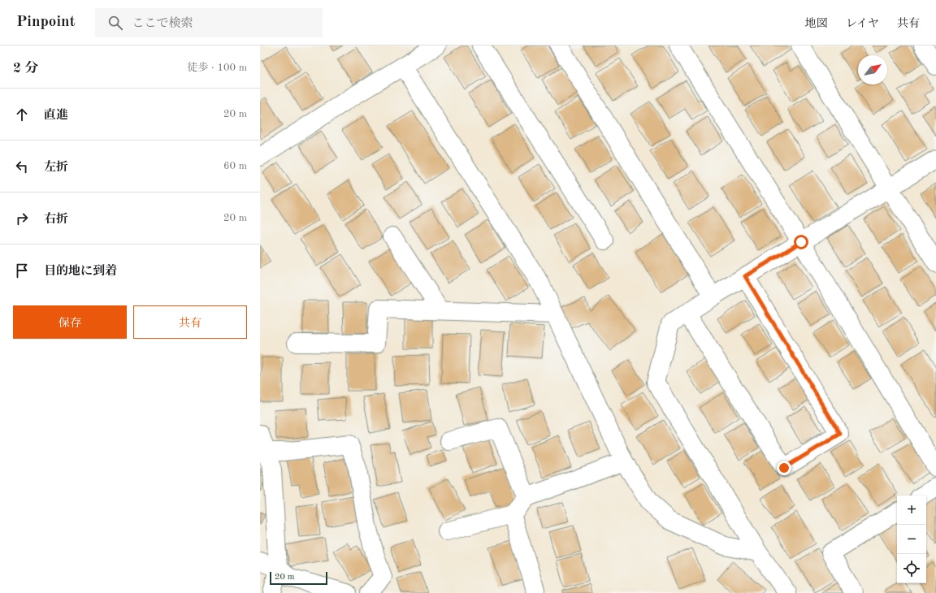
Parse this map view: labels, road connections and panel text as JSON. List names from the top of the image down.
{
  "scale_bar": "20 m",
  "north": "top right",
  "page": {
    "header": "Pinpoint",
    "search": "ここで検索",
    "nav": ["地図", "レイヤ", "共有"],
    "heading": ["2 分", "徒歩 · 100 m"],
    "list": [
      ["直進", "20 m"],
      ["左折", "60 m"],
      ["右折", "20 m"],
      "目的地に到着"
    ],
    "buttons": ["保存", "共有"],
    "map_buttons": ["+", "−"],
    "scale": "20 m"
  }
}
